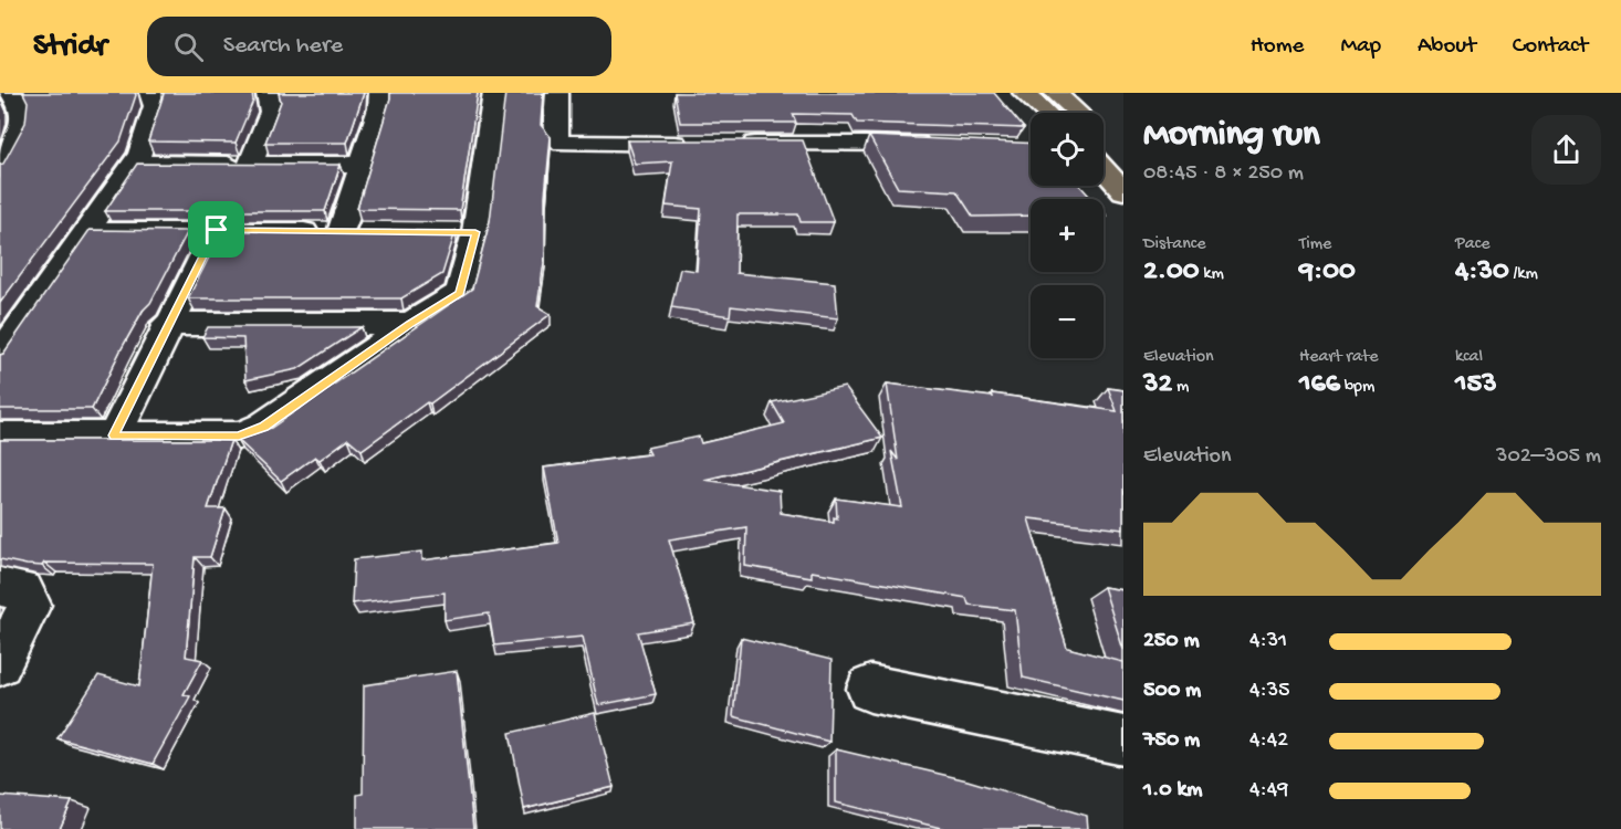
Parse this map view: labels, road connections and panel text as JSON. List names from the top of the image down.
{
  "page": {
    "header": "Stridr",
    "search": "Search here",
    "nav": [
      "Home",
      "Map",
      "About",
      "Contact"
    ],
    "heading": ["Morning run", "08:45 · 8 × 250 m"],
    "map_buttons": ["+", "−"],
    "stats": [
      ["Distance", "2.00 km"],
      ["Time", "9:00"],
      ["Pace", "4:30 /km"],
      ["Elevation", "32 m"],
      ["Heart rate", "166 bpm"],
      ["kcal", "153"]
    ],
    "chart": ["Elevation", "302–305 m"],
    "list": [
      {
        "name": "250 m",
        "note": "4:31"
      },
      {
        "name": "500 m",
        "note": "4:35"
      },
      {
        "name": "750 m",
        "note": "4:42"
      },
      {
        "name": "1.0 km",
        "note": "4:49"
      }
    ]
  }
}
